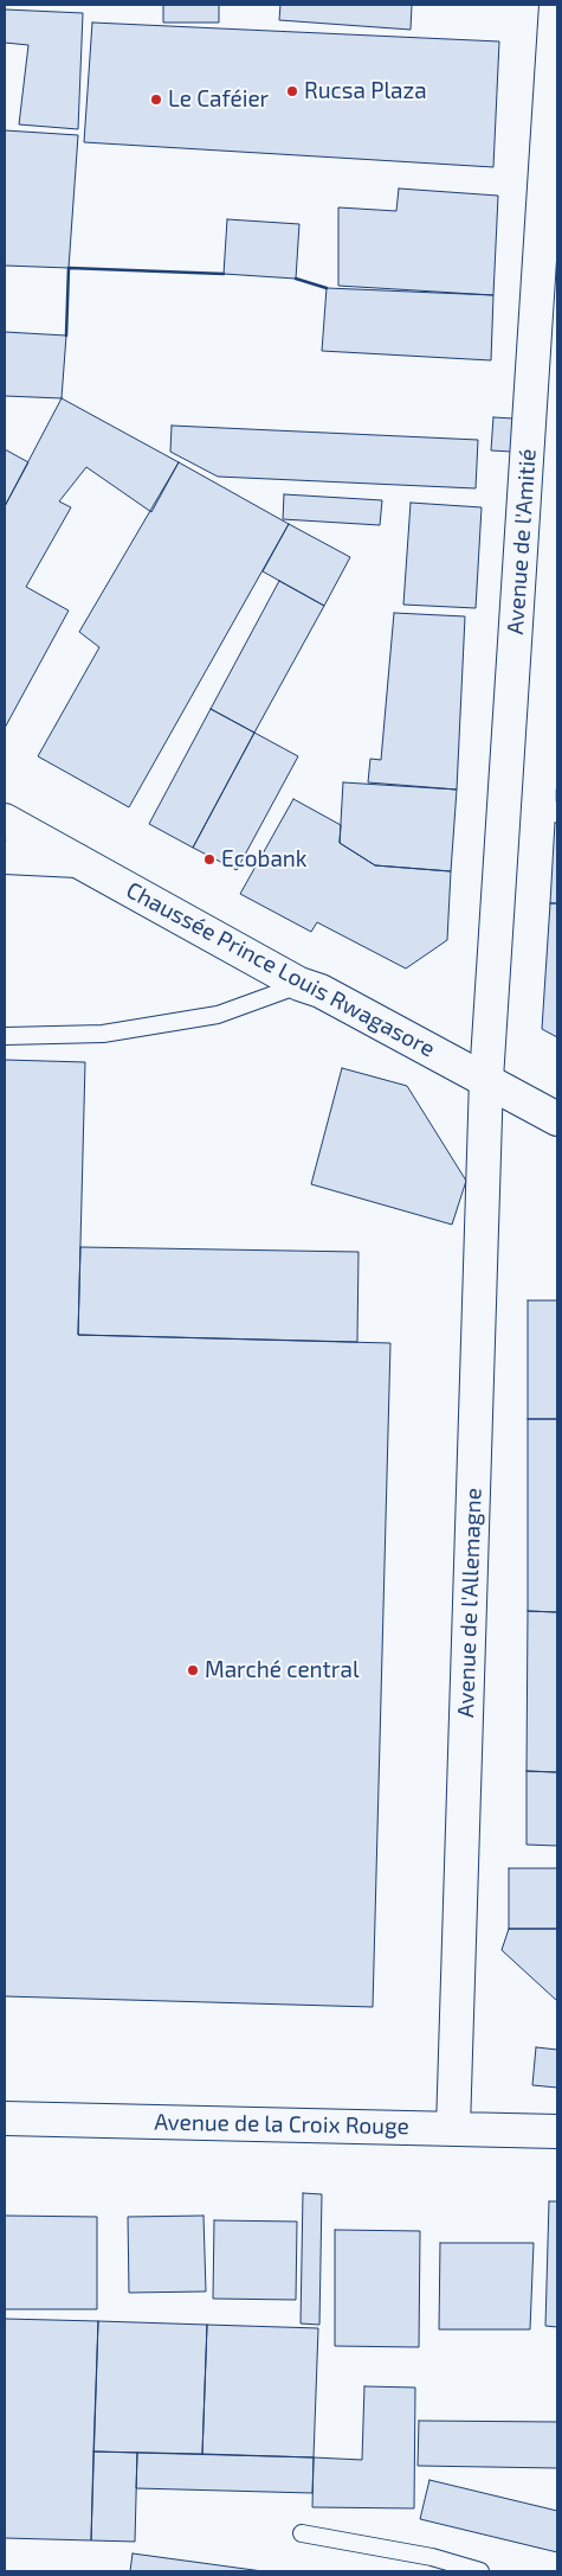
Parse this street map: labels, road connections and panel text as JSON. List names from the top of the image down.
{
  "streets": {
    "street": [
      "Avenue de l'Amitié",
      "Chaussée Prince Louis Rwagasore",
      "Avenue de l'Allemagne",
      "Avenue de la Croix Rouge"
    ]
  },
  "crossings": [
    ["Avenue de l'Amitié", "Chaussée Prince Louis Rwagasore"],
    ["Avenue de l'Amitié", "Avenue de l'Allemagne"],
    ["Chaussée Prince Louis Rwagasore", "Avenue de l'Allemagne"],
    ["Avenue de l'Allemagne", "Avenue de la Croix Rouge"]
  ],
  "places": [
    "Rucsa Plaza",
    "Le Caféier",
    "Ecobank",
    "Marché central"
  ]
}
